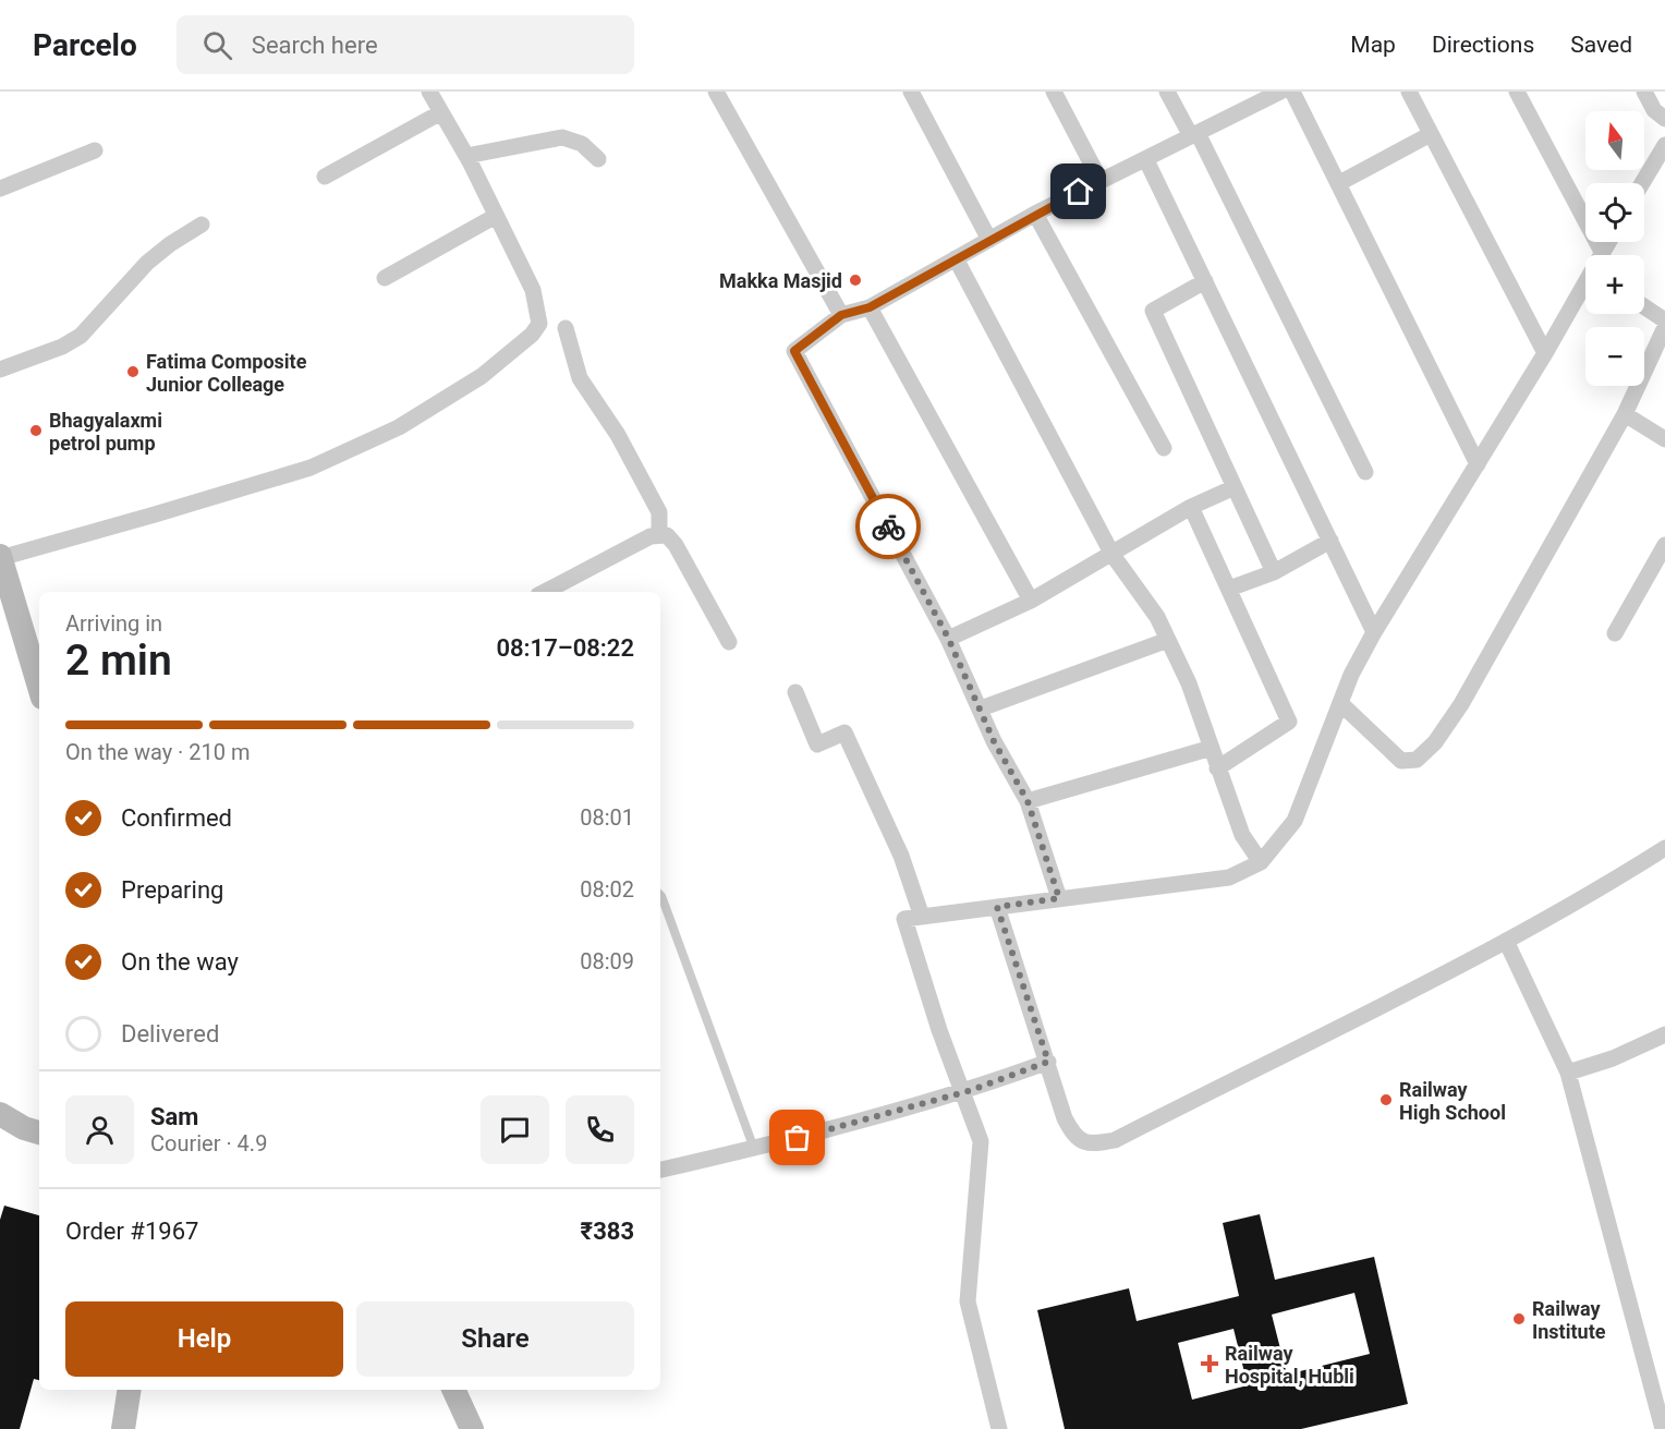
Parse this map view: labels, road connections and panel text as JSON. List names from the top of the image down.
{
  "places": {
    "other": [
      "Makka Masjid",
      "Fatima Composite Junior Colleage",
      "Bhagyalaxmi petrol pump",
      "Railway High School",
      "Railway Institute"
    ],
    "health": ["Railway Hospital, Hubli"]
  },
  "north": "top",
  "page": {
    "header": "Parcelo",
    "search": "Search here",
    "nav": ["Map", "Directions", "Saved"],
    "map_buttons": ["+", "−"],
    "heading": ["2 min", "Arriving in", "08:17–08:22"],
    "panel": [
      "Sam",
      "Courier · 4.9",
      "Order #1967",
      "₹383"
    ],
    "bar": "On the way · 210 m",
    "list": [
      ["Confirmed", "08:01"],
      ["Preparing", "08:02"],
      ["On the way", "08:09"],
      "Delivered"
    ],
    "buttons": ["Help", "Share"]
  }
}
